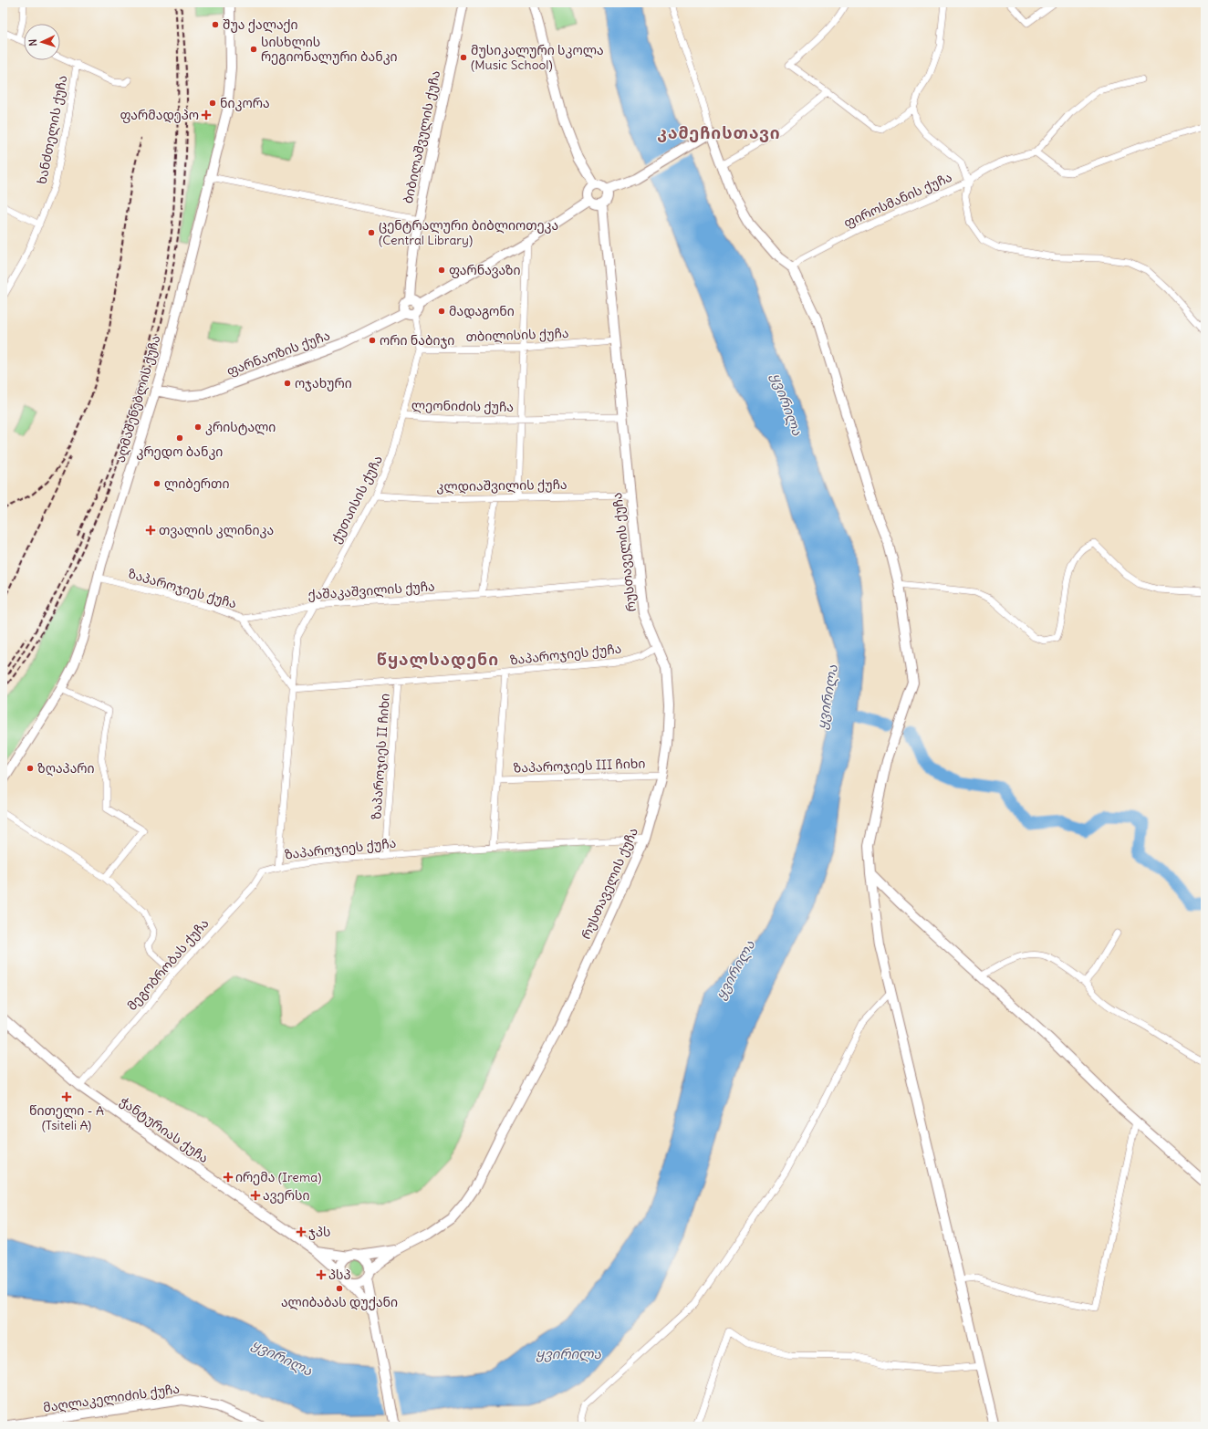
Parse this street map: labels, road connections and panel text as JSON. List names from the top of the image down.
{
  "streets": {
    "street": [
      "ხანძთელის ქუჩა",
      "ბიბილაშვულის ქუჩა",
      "ფიროსმანის ქუჩა",
      "თბილისის ქუჩა",
      "ფარნაოზის ქუჩა",
      "აღმაშენებლის ქუჩა",
      "ლეონიძის ქუჩა",
      "კლდიაშვილის ქუჩა",
      "ქუთაისის ქუჩა",
      "რუსთაველის ქუჩა",
      "ზაპაროჯიეს ქუჩა",
      "ქაშაკაშვილის ქუჩა",
      "ზაპაროჯიეს II ჩიხი",
      "ზაპაროჯიეს III ჩიხი",
      "მეგობრობას ქუჩა",
      "ჭანტურიას ქუჩა",
      "მაღლაკელიძის ქუჩა"
    ]
  },
  "crossings": [
    ["ბიბილაშვულის ქუჩა", "ფარნაოზის ქუჩა"],
    ["ბიბილაშვულის ქუჩა", "ქუთაისის ქუჩა"],
    ["თბილისის ქუჩა", "ლეონიძის ქუჩა"],
    ["თბილისის ქუჩა", "ქუთაისის ქუჩა"],
    ["თბილისის ქუჩა", "რუსთაველის ქუჩა"],
    ["ფარნაოზის ქუჩა", "აღმაშენებლის ქუჩა"],
    ["ფარნაოზის ქუჩა", "ლეონიძის ქუჩა"],
    ["ფარნაოზის ქუჩა", "ქუთაისის ქუჩა"],
    ["ფარნაოზის ქუჩა", "რუსთაველის ქუჩა"],
    ["აღმაშენებლის ქუჩა", "ზაპაროჯიეს ქუჩა"],
    ["ლეონიძის ქუჩა", "კლდიაშვილის ქუჩა"],
    ["ლეონიძის ქუჩა", "ქუთაისის ქუჩა"],
    ["ლეონიძის ქუჩა", "რუსთაველის ქუჩა"],
    ["კლდიაშვილის ქუჩა", "ქუთაისის ქუჩა"],
    ["კლდიაშვილის ქუჩა", "რუსთაველის ქუჩა"],
    ["ქუთაისის ქუჩა", "ზაპაროჯიეს ქუჩა"],
    ["ქუთაისის ქუჩა", "ქაშაკაშვილის ქუჩა"],
    ["ქუთაისის ქუჩა", "მეგობრობას ქუჩა"],
    ["რუსთაველის ქუჩა", "ზაპაროჯიეს ქუჩა"],
    ["რუსთაველის ქუჩა", "ქაშაკაშვილის ქუჩა"],
    ["რუსთაველის ქუჩა", "ზაპაროჯიეს III ჩიხი"],
    ["რუსთაველის ქუჩა", "ჭანტურიას ქუჩა"],
    ["ზაპაროჯიეს ქუჩა", "ქაშაკაშვილის ქუჩა"],
    ["ზაპაროჯიეს ქუჩა", "ზაპაროჯიეს II ჩიხი"],
    ["ზაპაროჯიეს ქუჩა", "ზაპაროჯიეს III ჩიხი"],
    ["ზაპაროჯიეს ქუჩა", "მეგობრობას ქუჩა"],
    ["მეგობრობას ქუჩა", "ჭანტურიას ქუჩა"]
  ],
  "districts": ["კამეჩისთავი", "წყალსადენი"],
  "water": ["ყვირილა"],
  "places": {
    "other": [
      "შუა ქალაქი",
      "სისხლის რეგიონალური ბანკი",
      "მუსიკალური სკოლა (Music School)",
      "ნიკორა",
      "ცენტრალური ბიბლიოთეკა (Central Library)",
      "ფარნავაზი",
      "მადაგონი",
      "ორი ნაბიჯი",
      "ოჯახური",
      "კრისტალი",
      "კრედო ბანკი",
      "ლიბერთი",
      "ზღაპარი",
      "ალიბაბას დუქანი"
    ],
    "health": [
      "ფარმადეპო",
      "თვალის კლინიკა",
      "წითელი - A (Tsiteli A)",
      "ირემა (Irema)",
      "ავერსი",
      "ჯპს",
      "პსპ"
    ]
  },
  "north": "left"
}
